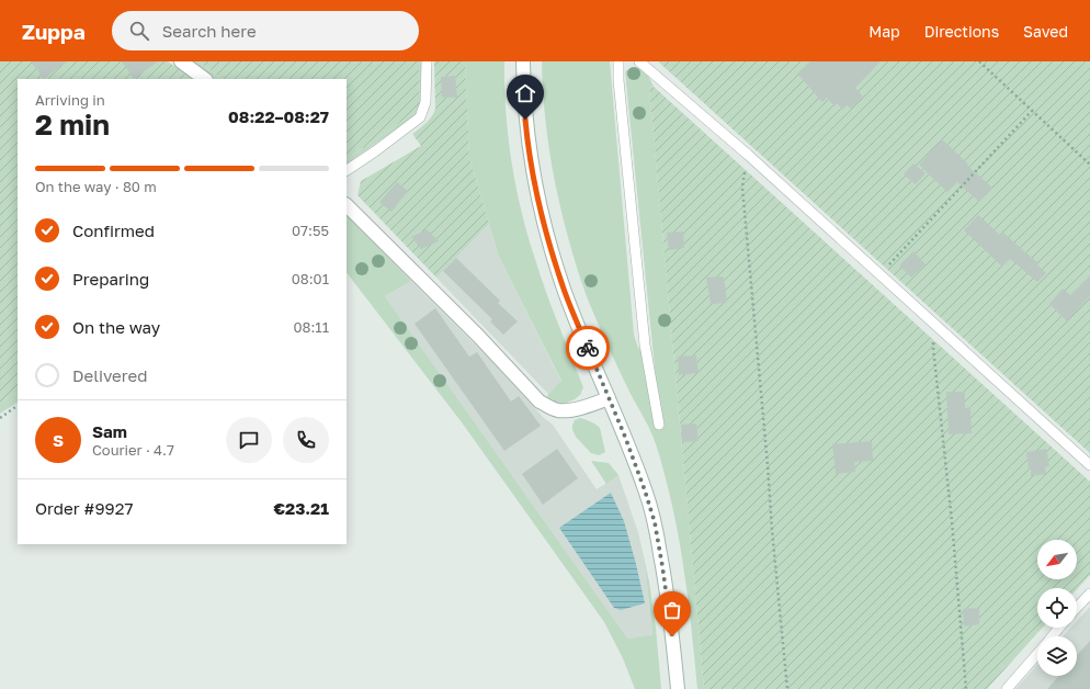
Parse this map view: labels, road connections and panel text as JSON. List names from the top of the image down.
{
  "north": "bottom left",
  "page": {
    "header": "Zuppa",
    "search": "Search here",
    "nav": ["Map", "Directions", "Saved"],
    "heading": ["2 min", "Arriving in", "08:22–08:27"],
    "panel": [
      "Sam",
      "Courier · 4.7",
      "Order #9927",
      "€23.21"
    ],
    "bar": "On the way · 80 m",
    "list": [
      ["Confirmed", "07:55"],
      ["Preparing", "08:01"],
      ["On the way", "08:11"],
      "Delivered"
    ],
    "round": "S"
  }
}
